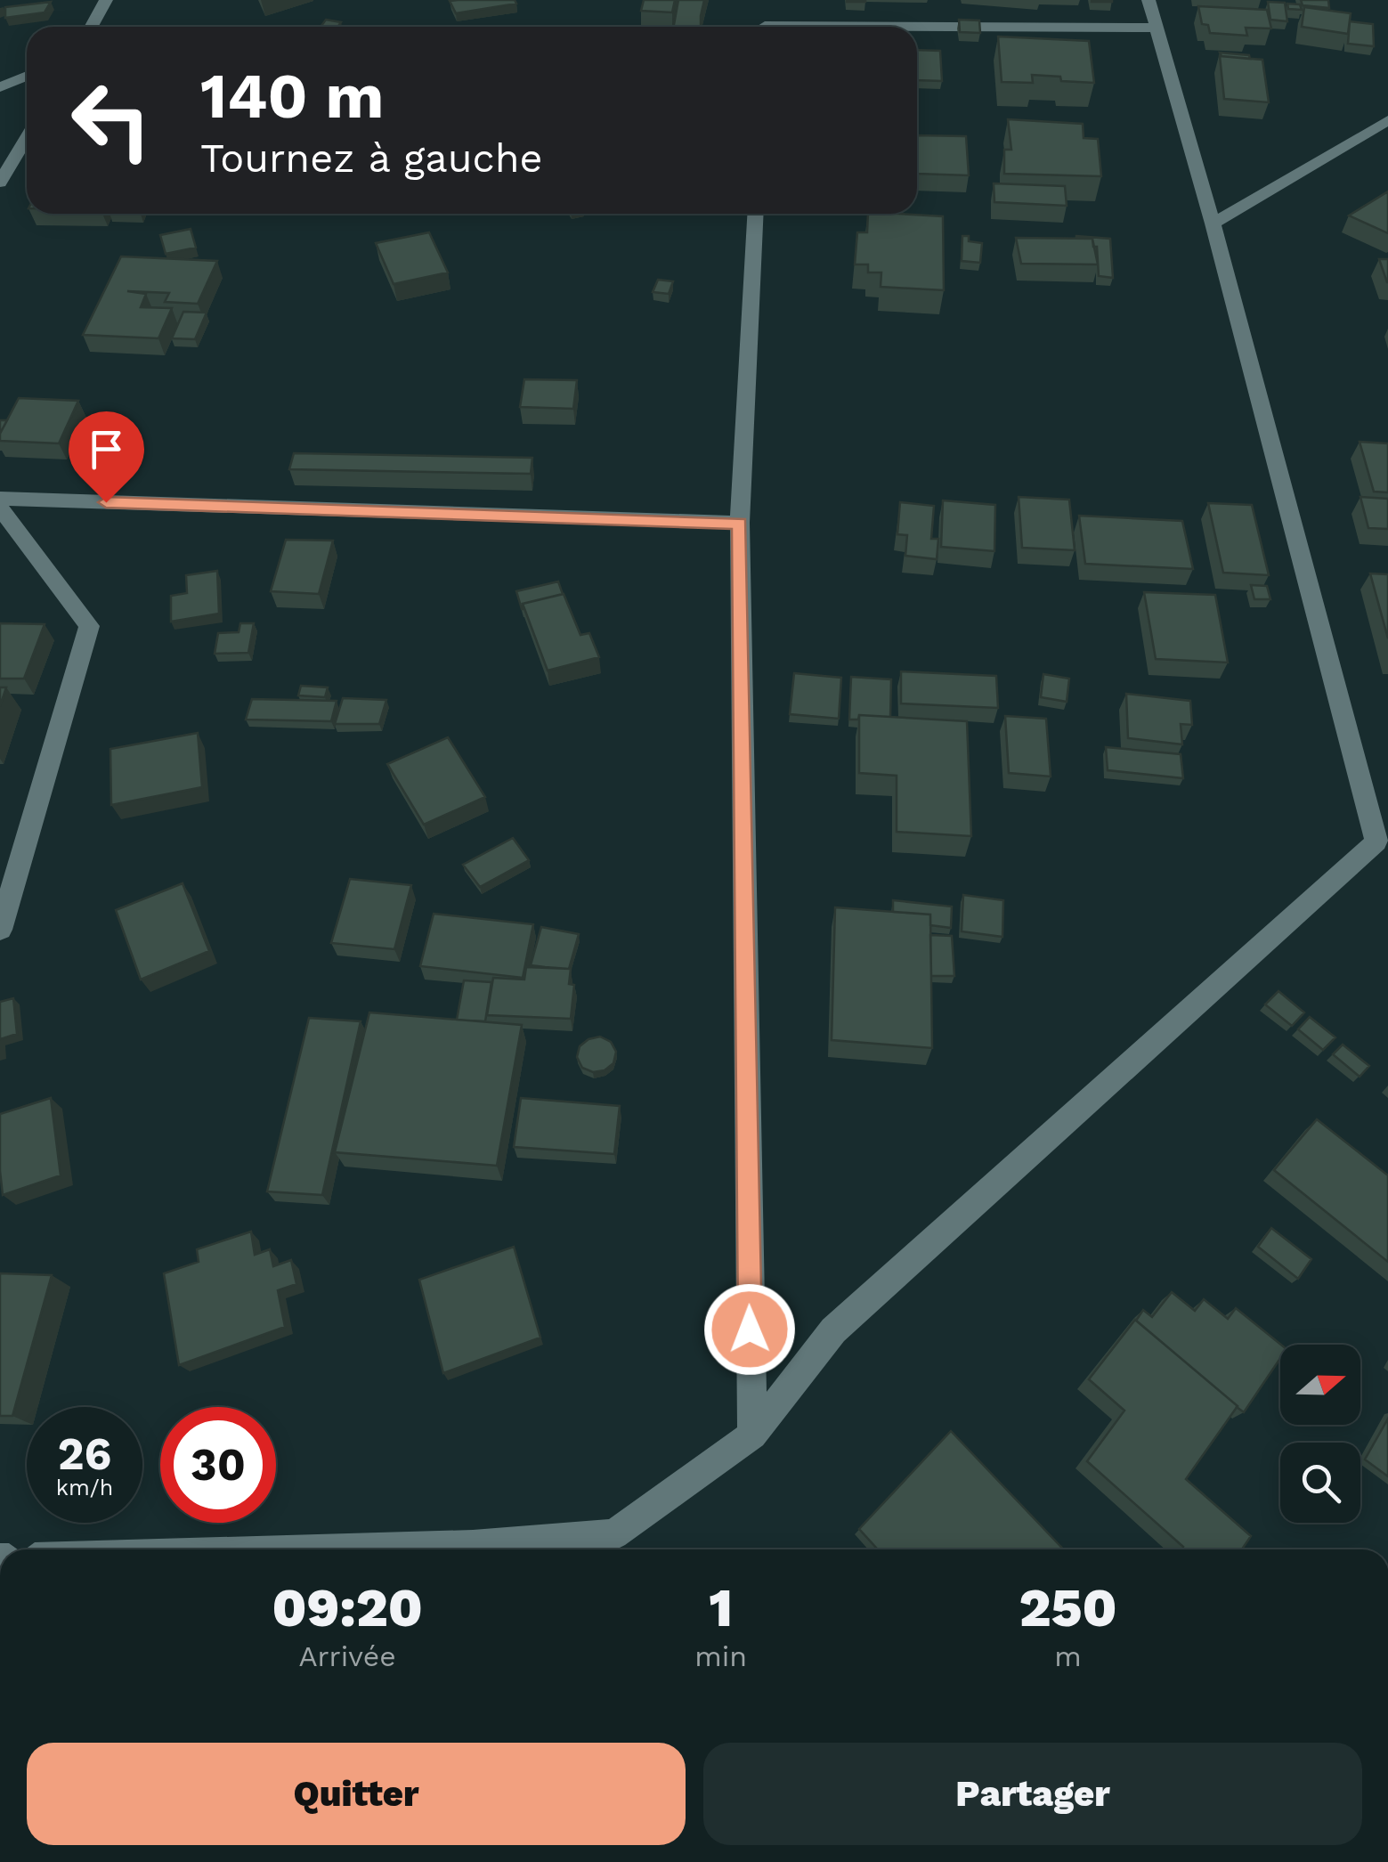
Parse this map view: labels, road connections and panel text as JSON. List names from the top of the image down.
{
  "north": "right",
  "page": {
    "turn": ["140 m", "Tournez à gauche"],
    "speed": "26 km/h",
    "limit": "30",
    "eta": [
      "09:20",
      "Arrivée",
      "1",
      "min",
      "250",
      "m"
    ],
    "buttons": ["Quitter", "Partager"]
  }
}
